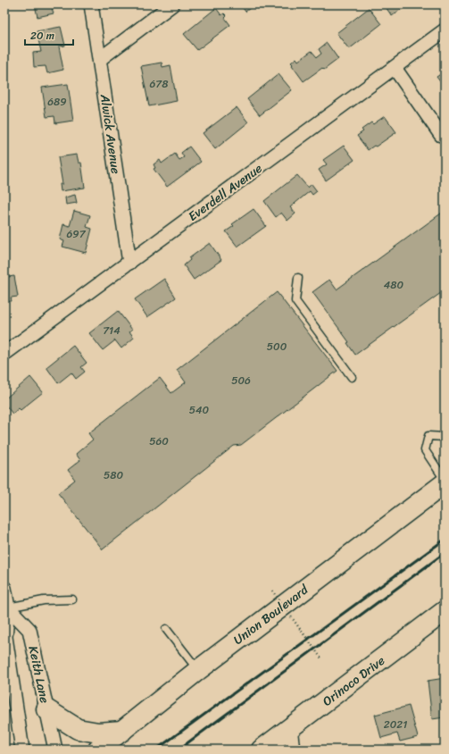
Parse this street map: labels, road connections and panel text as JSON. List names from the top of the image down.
{
  "streets": {
    "main road": ["Union Boulevard", "Orinoco Drive"],
    "street": ["Alwick Avenue", "Everdell Avenue", "Keith Lane"]
  },
  "crossings": [
    ["Alwick Avenue", "Everdell Avenue"]
  ],
  "house_numbers": [
    "678",
    "689",
    "697",
    "480",
    "714",
    "500",
    "506",
    "540",
    "560",
    "580",
    "2021"
  ],
  "scale_bar": "20 m"
}
